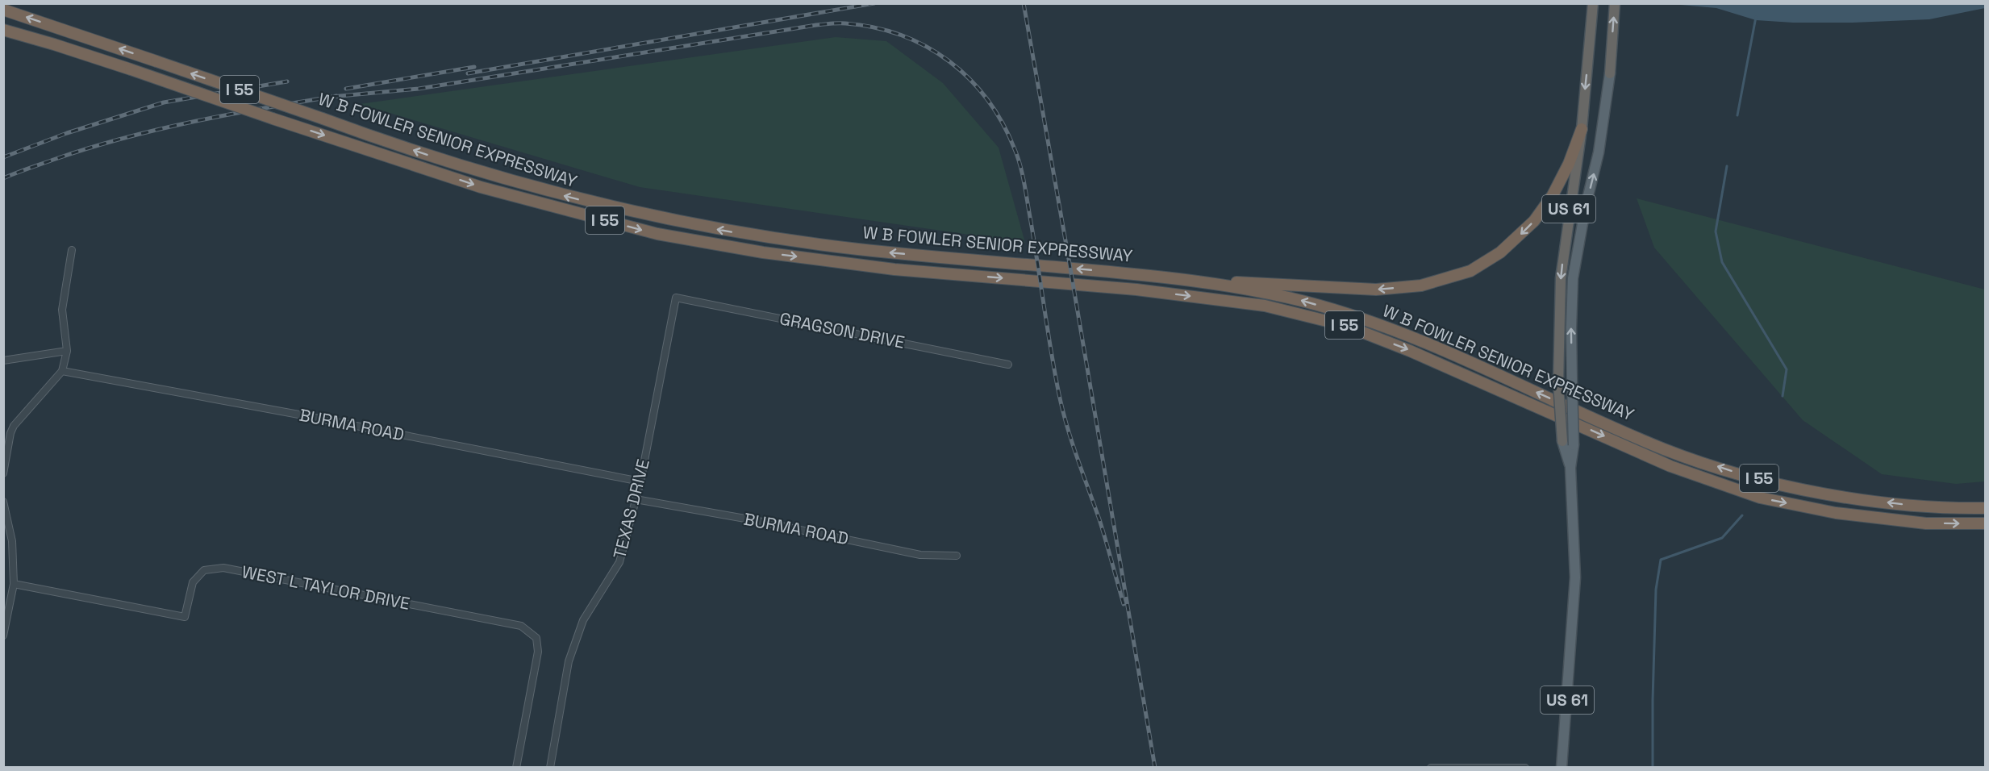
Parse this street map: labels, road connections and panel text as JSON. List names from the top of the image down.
{
  "streets": {
    "highway": ["I 55", "W B FOWLER SENIOR EXPRESSWAY", "US 61"],
    "street": [
      "GRAGSON DRIVE",
      "BURMA ROAD",
      "TEXAS DRIVE",
      "WEST L TAYLOR DRIVE"
    ]
  },
  "crossings": [
    ["GRAGSON DRIVE", "TEXAS DRIVE"],
    ["BURMA ROAD", "TEXAS DRIVE"]
  ]
}
